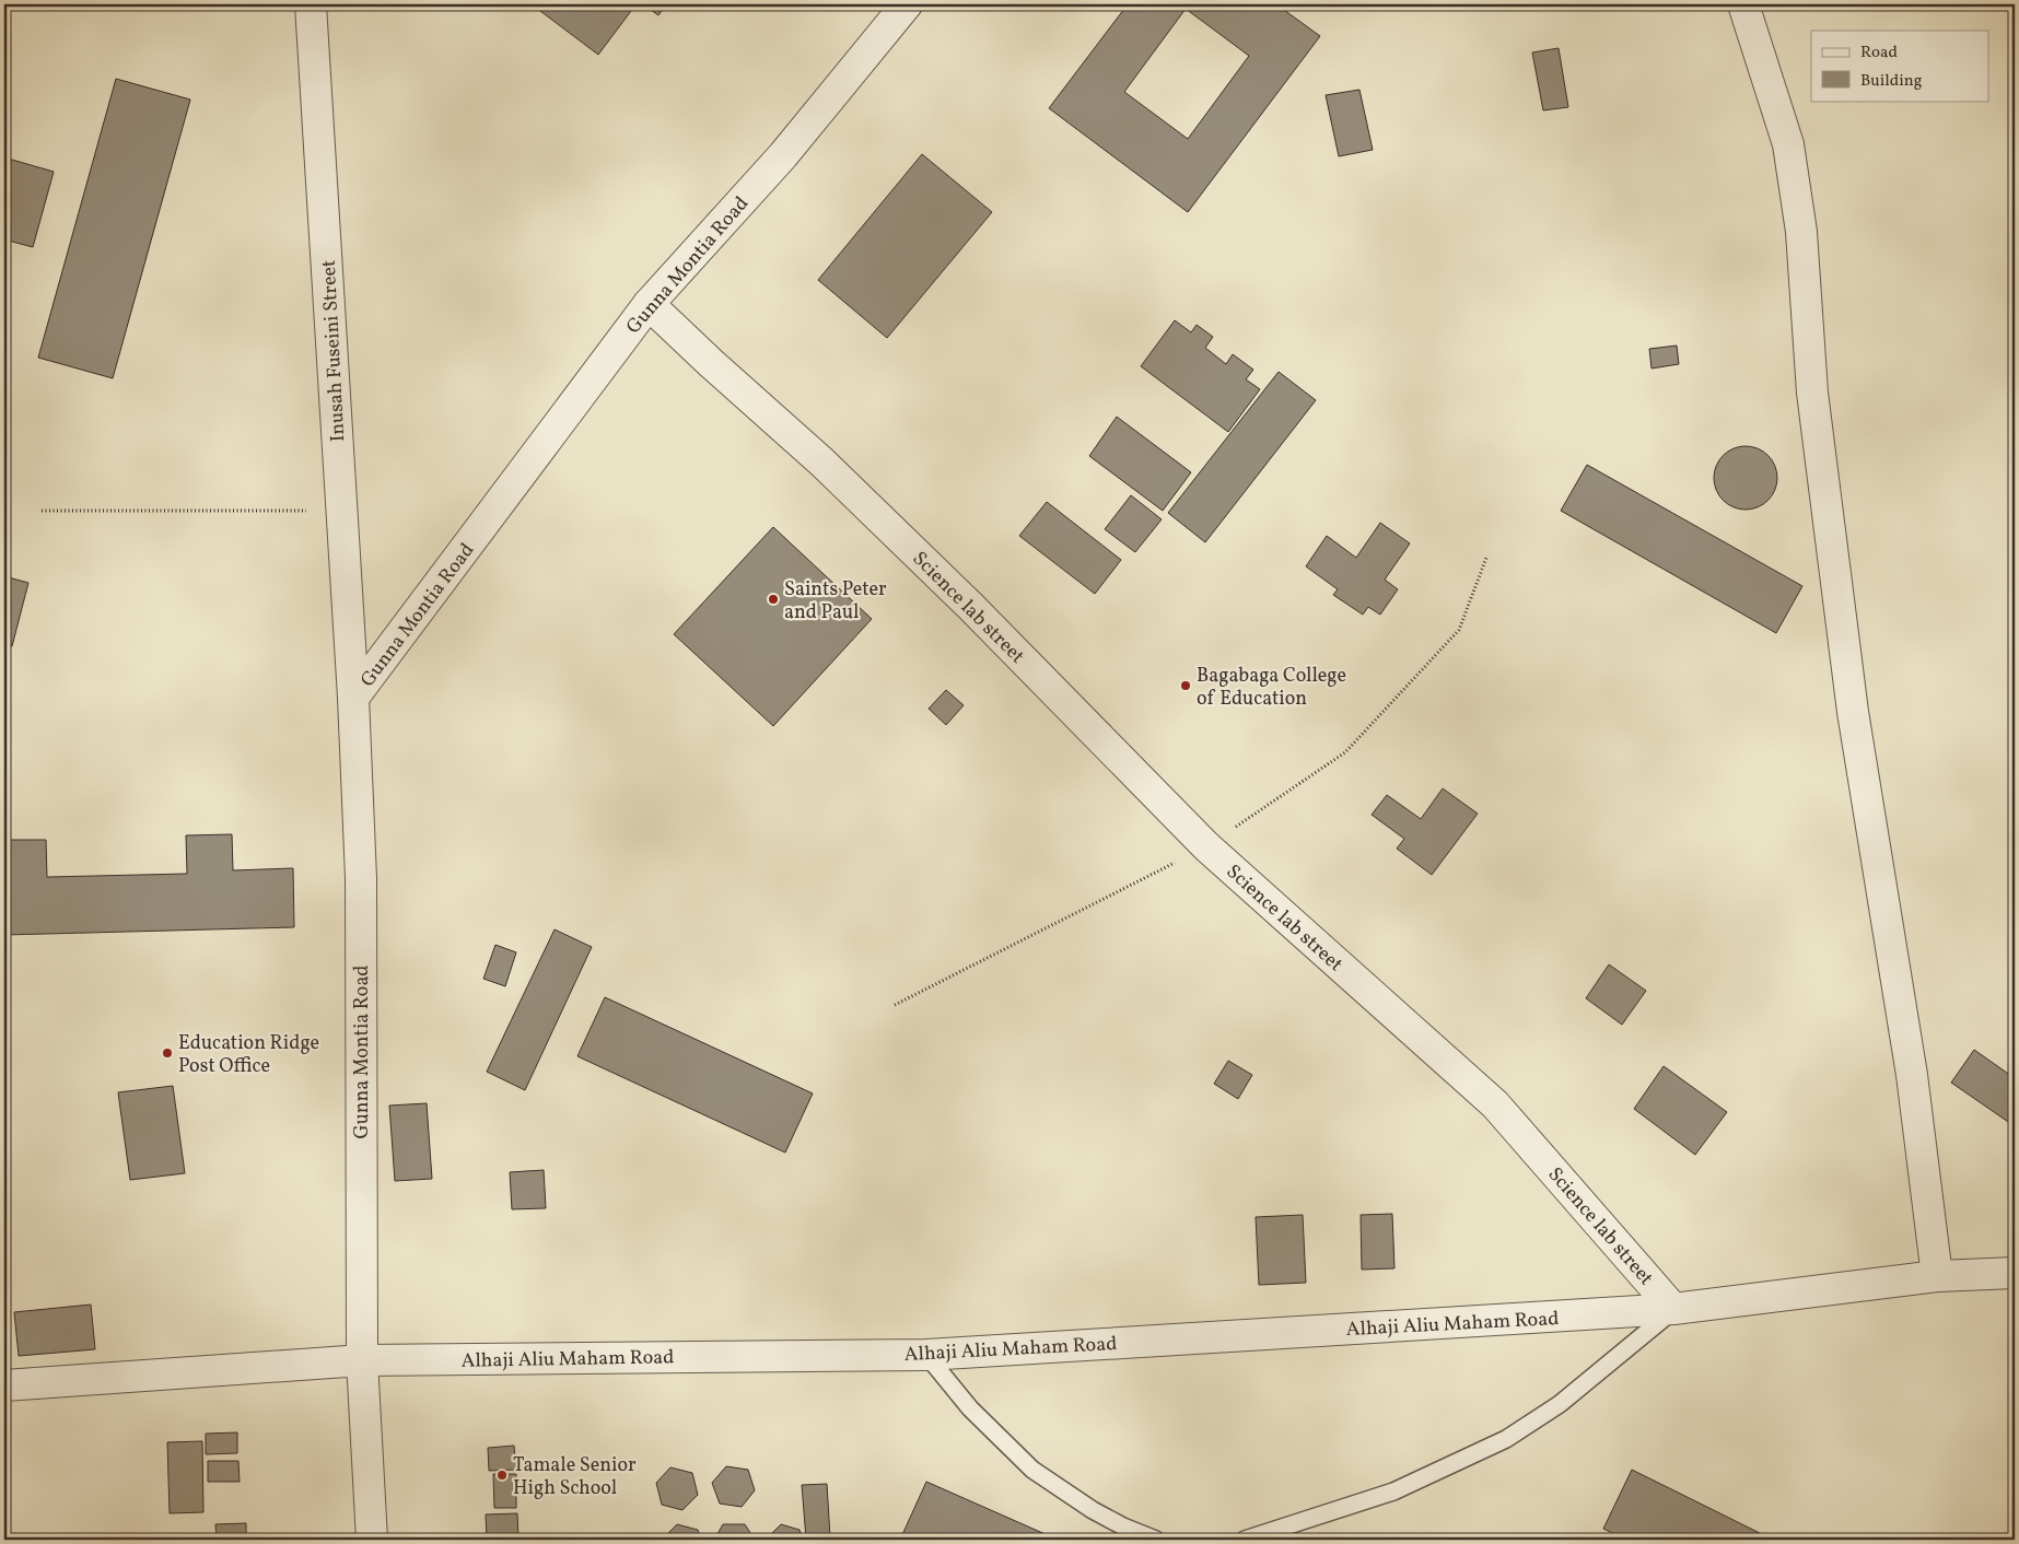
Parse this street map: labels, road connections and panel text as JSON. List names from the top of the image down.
{
  "streets": {
    "street": [
      "Gunna Montia Road",
      "Inusah Fuseini Street",
      "Science lab street",
      "Alhaji Aliu Maham Road"
    ]
  },
  "crossings": [
    ["Gunna Montia Road", "Inusah Fuseini Street"],
    ["Gunna Montia Road", "Science lab street"],
    ["Gunna Montia Road", "Alhaji Aliu Maham Road"],
    ["Science lab street", "Alhaji Aliu Maham Road"]
  ],
  "places": [
    "Saints Peter and Paul",
    "Bagabaga College of Education",
    "Education Ridge Post Office",
    "Tamale Senior High School"
  ],
  "legend": ["Road", "Building"]
}
